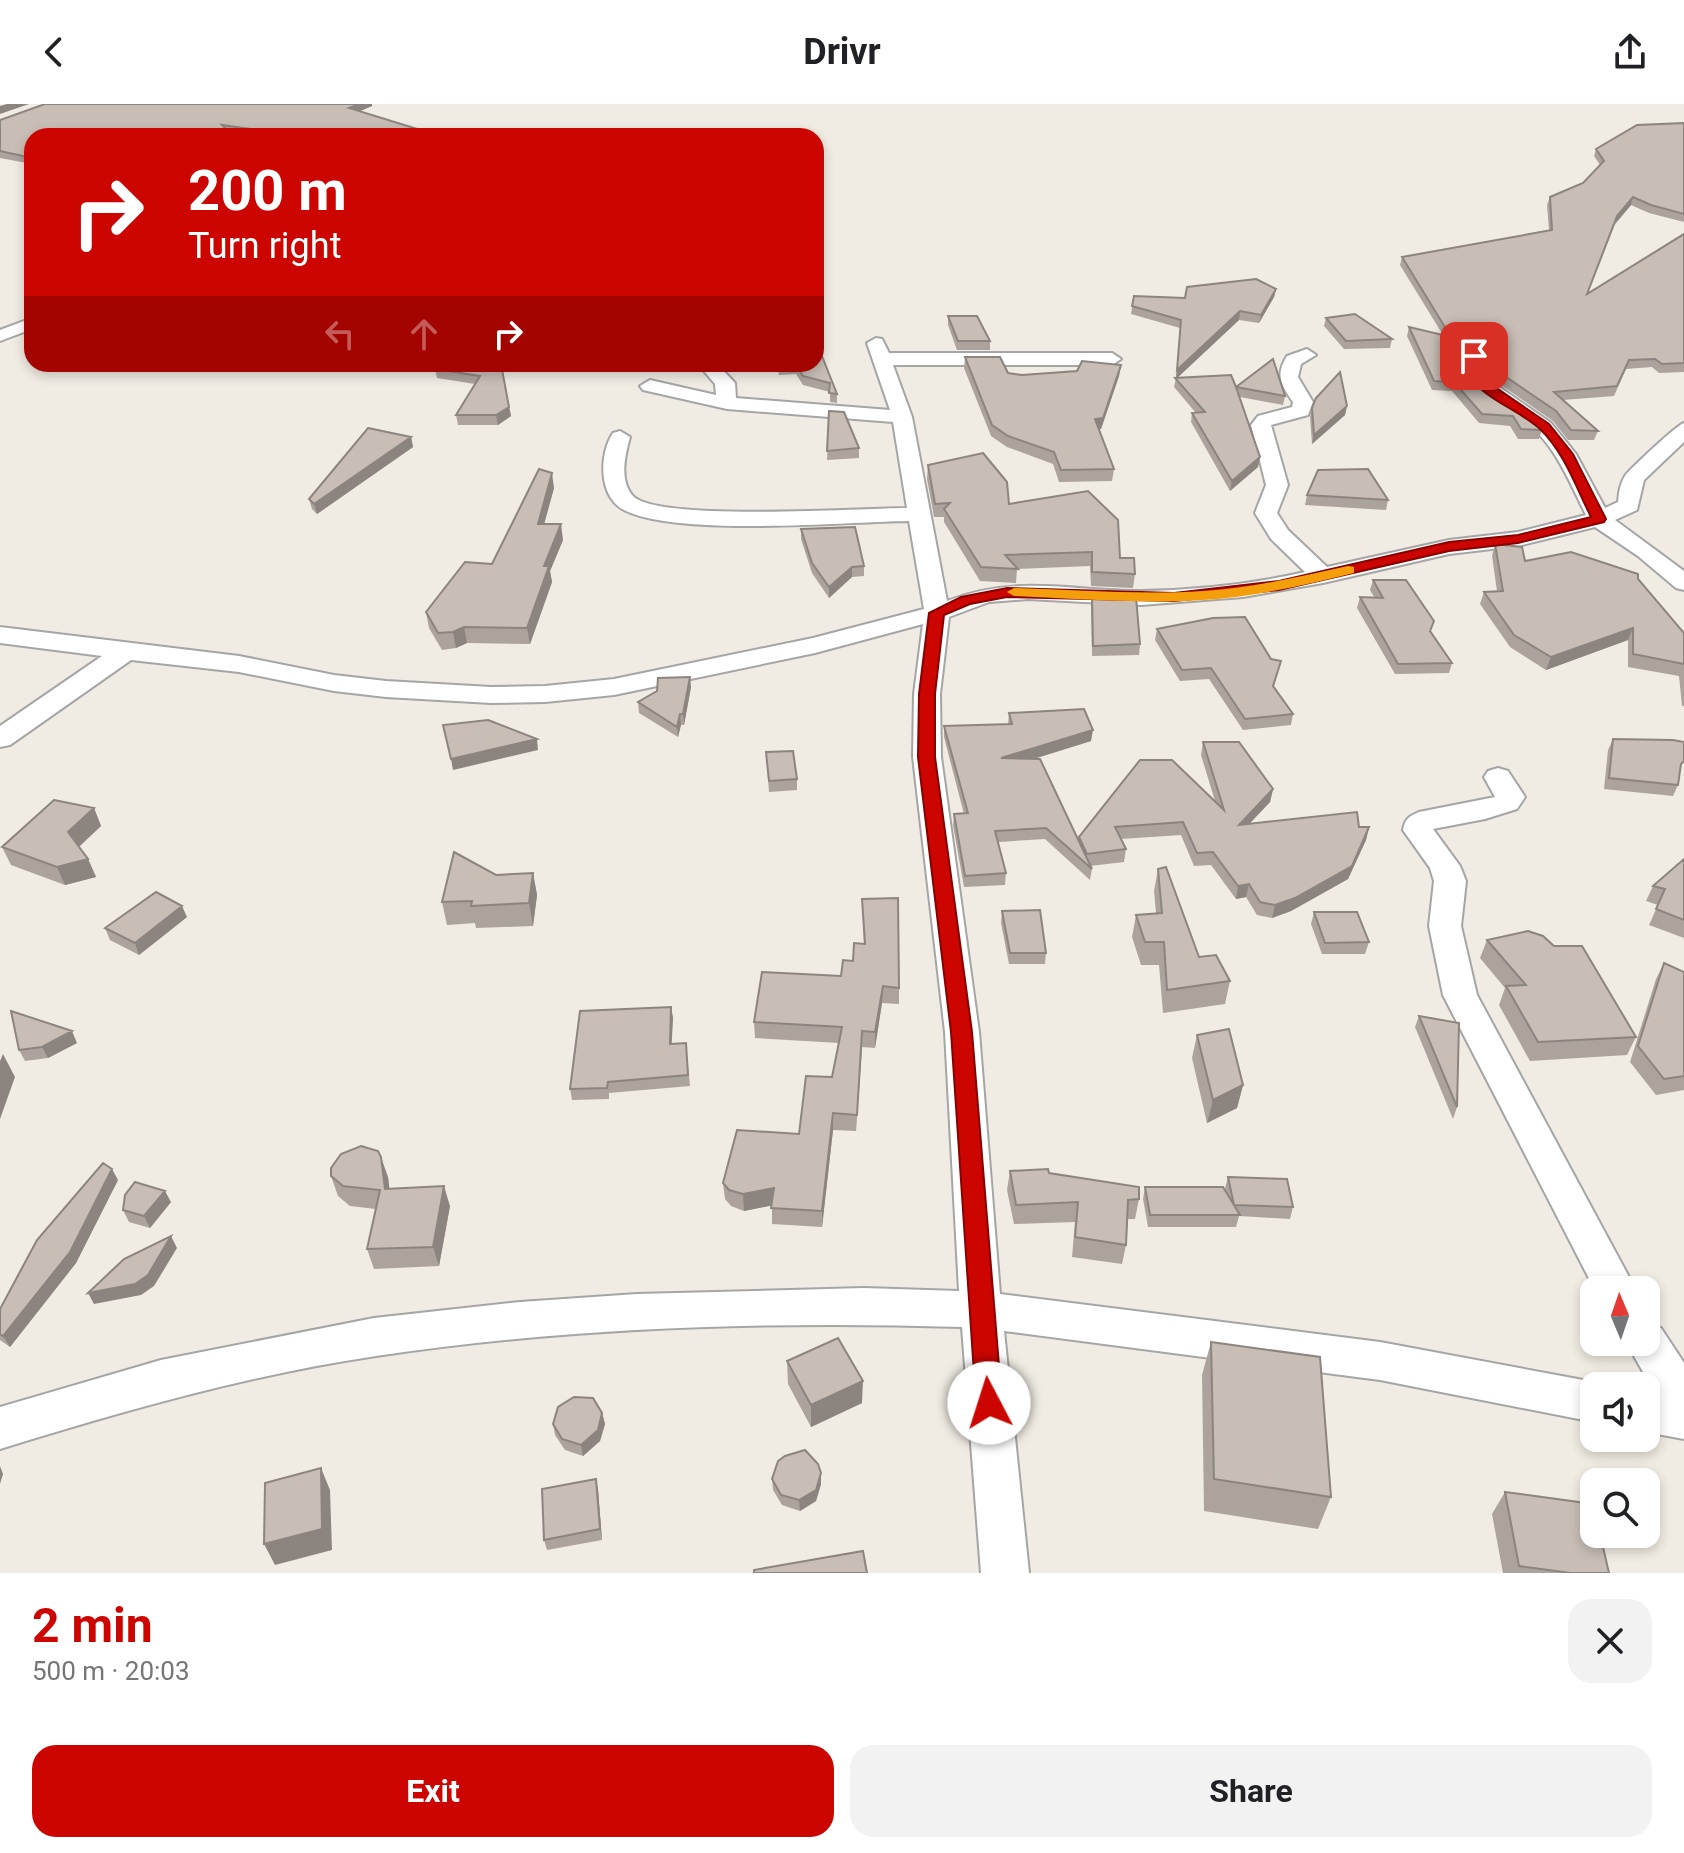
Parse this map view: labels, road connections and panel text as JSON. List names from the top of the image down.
{
  "north": "top",
  "page": {
    "header": "Drivr",
    "turn": ["200 m", "Turn right"],
    "heading": ["2 min", "500 m · 20:03"],
    "buttons": ["Exit", "Share"]
  }
}
